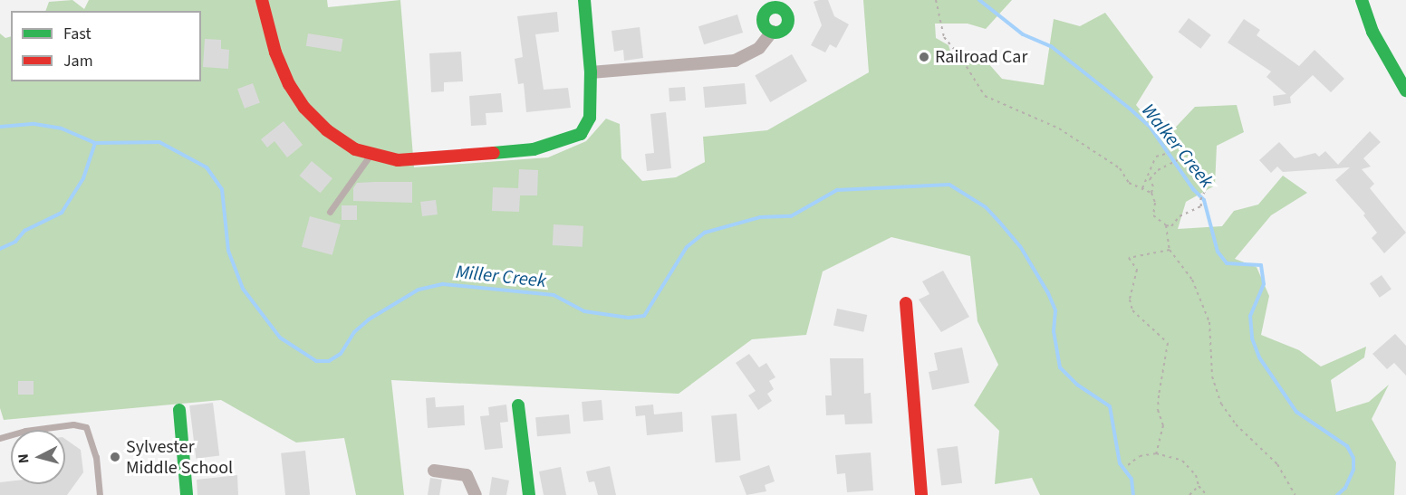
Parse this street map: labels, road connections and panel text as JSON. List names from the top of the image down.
{
  "water": ["Walker Creek", "Miller Creek"],
  "places": ["Railroad Car", "Sylvester Middle School"],
  "legend": ["Fast", "Jam"],
  "north": "left"
}
